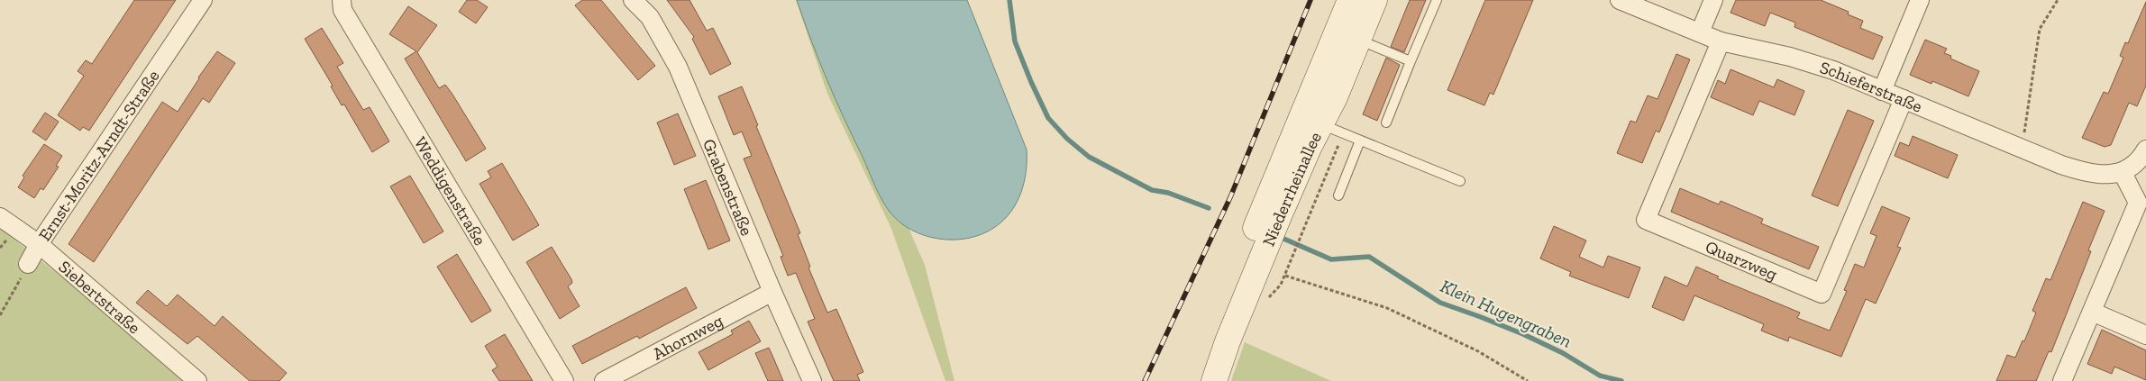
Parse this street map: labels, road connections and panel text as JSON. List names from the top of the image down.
{
  "streets": {
    "main road": ["Niederrheinallee"],
    "street": [
      "Schieferstraße",
      "Ernst-Moritz-Arndt-Straße",
      "Grabenstraße",
      "Weddigenstraße",
      "Quarzweg",
      "Siebertstraße",
      "Ahornweg"
    ]
  },
  "crossings": [
    ["Schieferstraße", "Quarzweg"],
    ["Ernst-Moritz-Arndt-Straße", "Siebertstraße"],
    ["Grabenstraße", "Ahornweg"]
  ],
  "water": ["Klein Hugengraben"]
}
